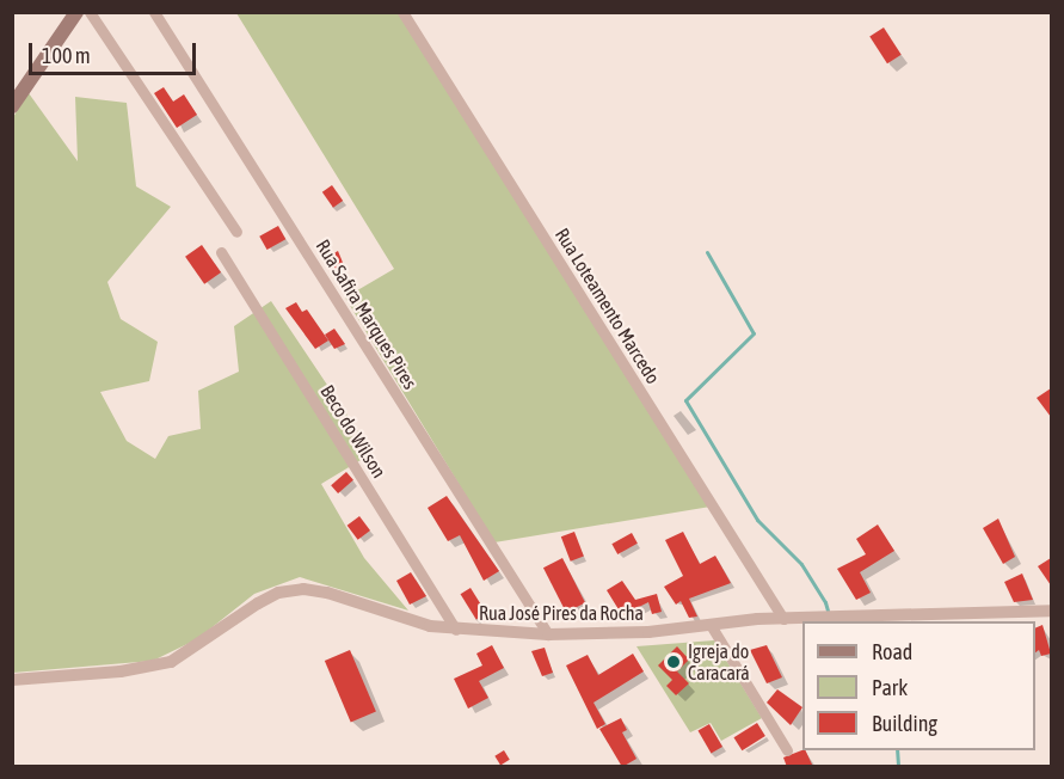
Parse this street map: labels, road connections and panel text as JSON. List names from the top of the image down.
{
  "streets": {
    "street": [
      "Rua Loteamento Marcedo",
      "Rua Safira Marques Pires",
      "Beco do Wilson",
      "Rua José Pires da Rocha"
    ]
  },
  "crossings": [
    ["Rua Loteamento Marcedo", "Rua José Pires da Rocha"],
    ["Rua Safira Marques Pires", "Rua José Pires da Rocha"],
    ["Beco do Wilson", "Rua José Pires da Rocha"]
  ],
  "places": ["Igreja do Caracará"],
  "legend": ["Road", "Park", "Building"],
  "scale_bar": "100 m"
}
